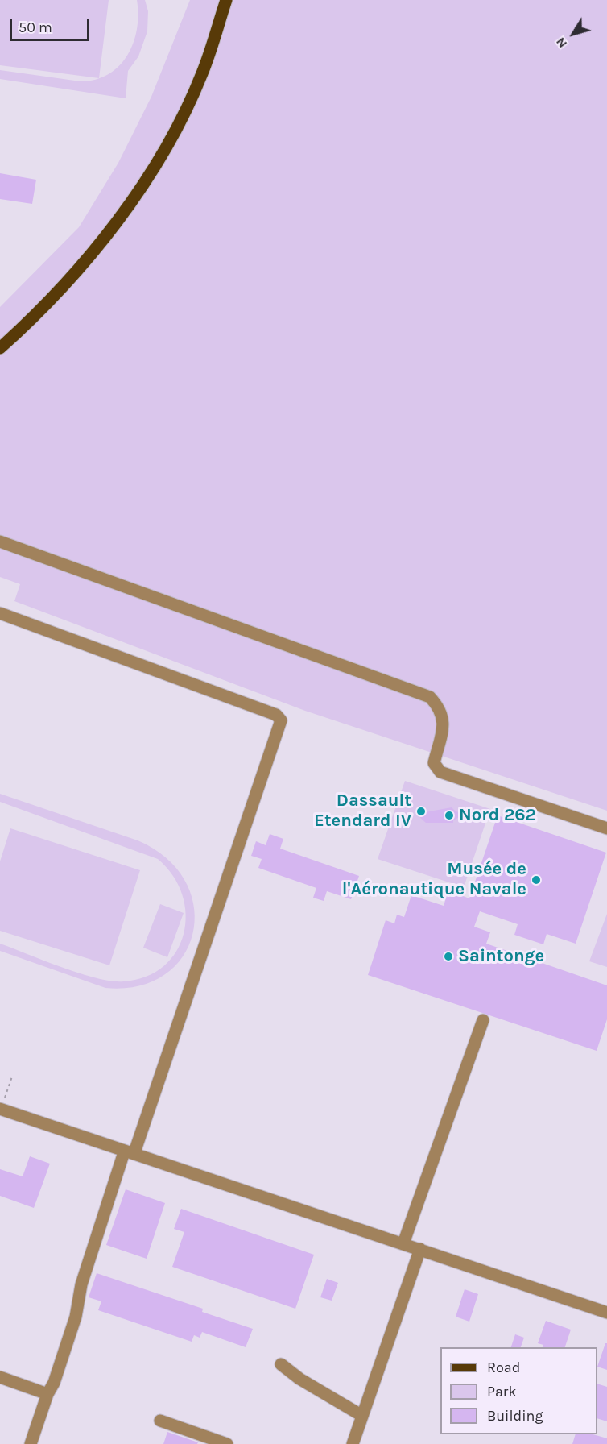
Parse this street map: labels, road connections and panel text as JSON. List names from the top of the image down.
{
  "places": [
    "Dassault Etendard IV",
    "Nord 262",
    "Musée de l'Aéronautique Navale",
    "Saintonge"
  ],
  "legend": ["Road", "Park", "Building"],
  "scale_bar": "50 m",
  "north": "bottom left"
}
